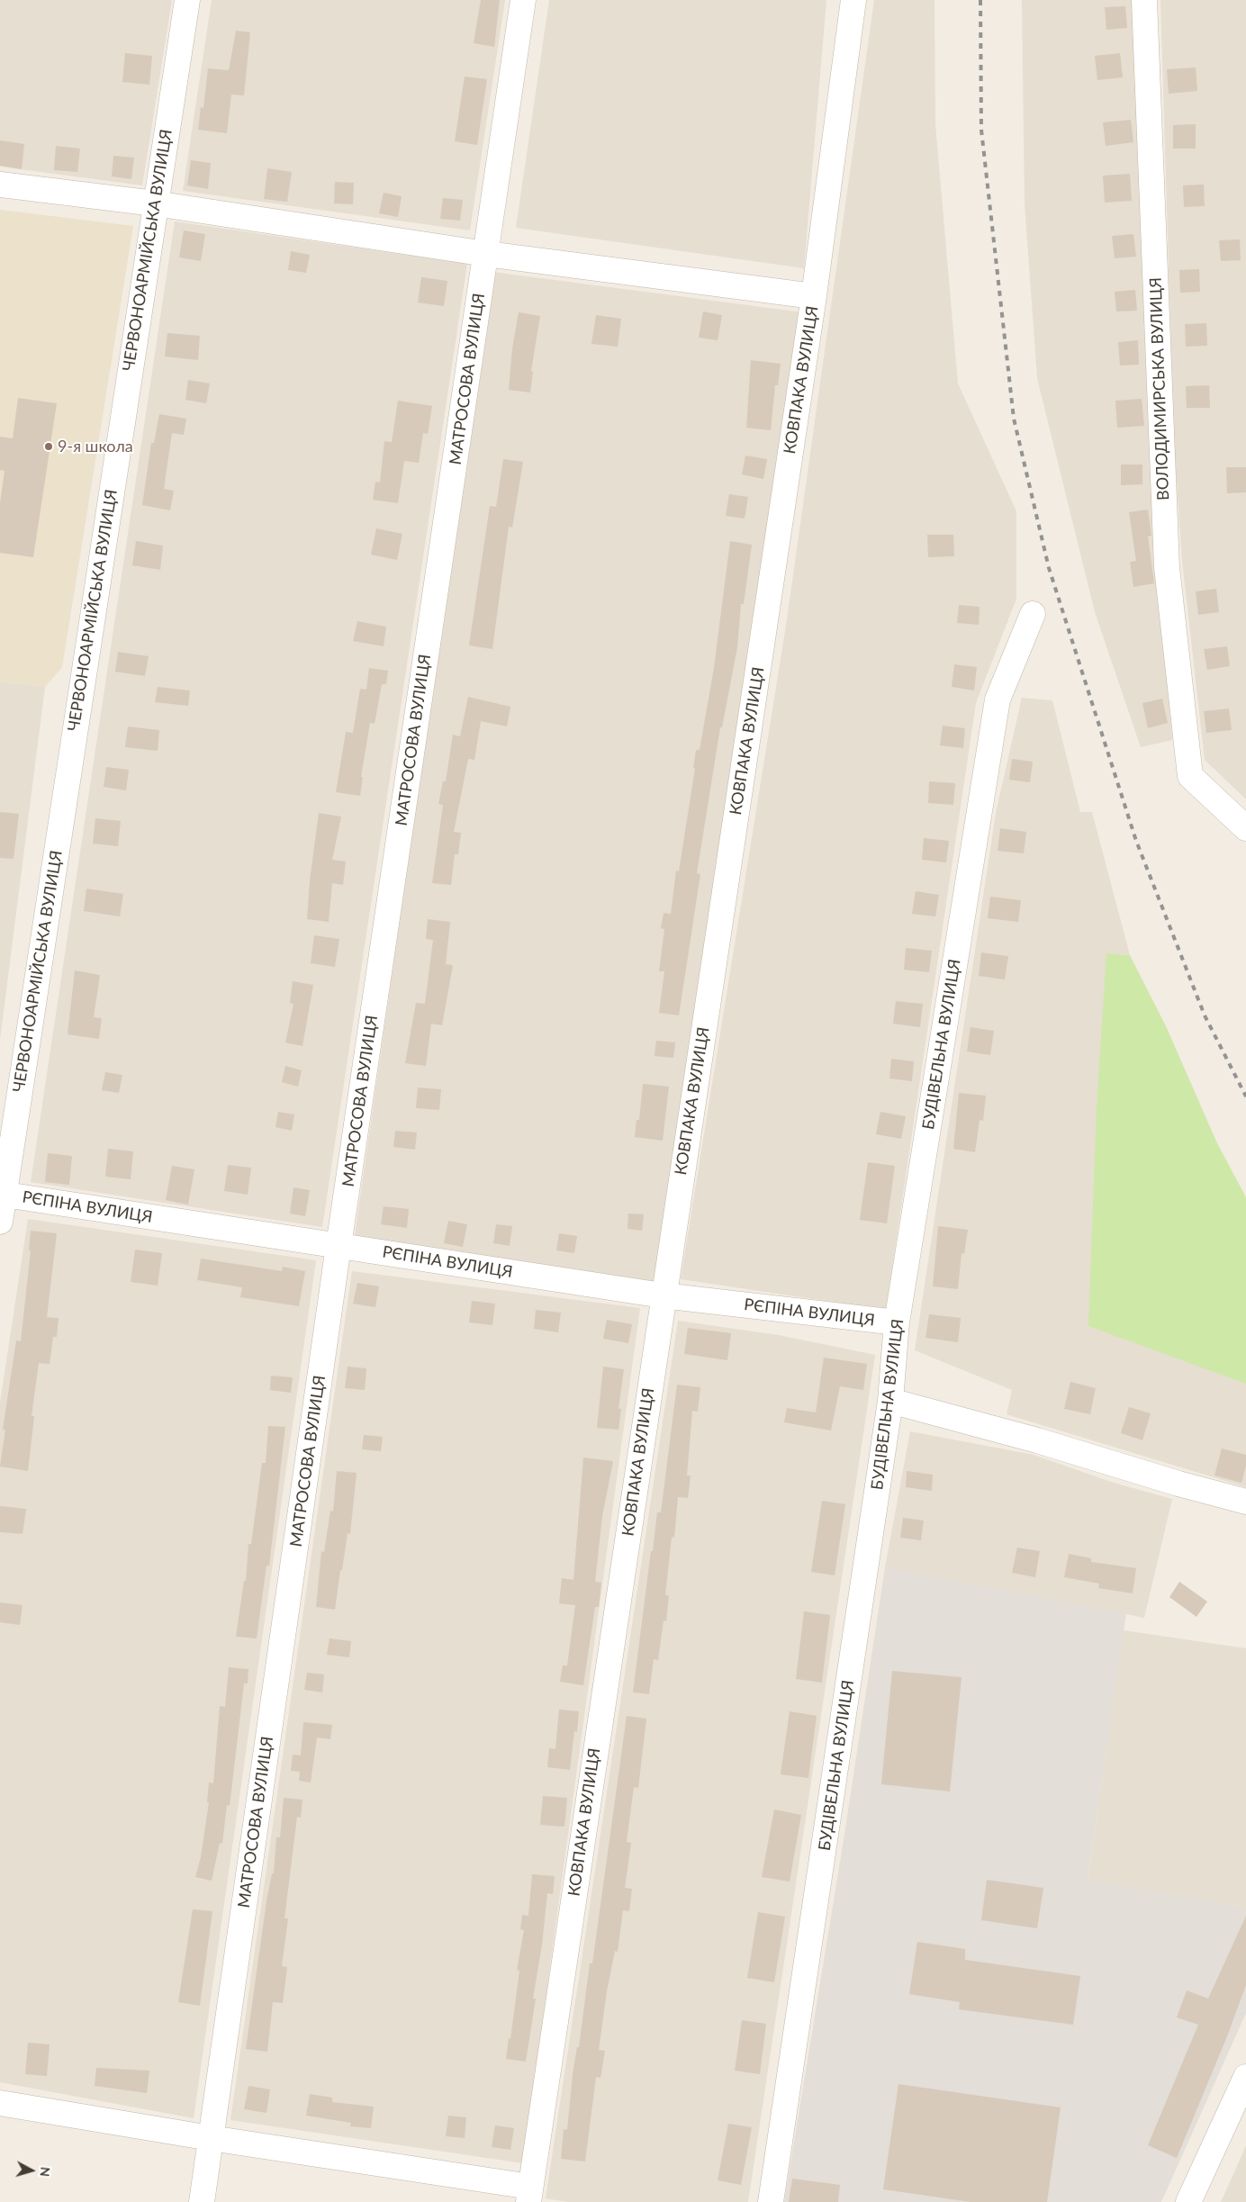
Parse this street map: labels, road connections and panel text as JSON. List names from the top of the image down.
{
  "streets": {
    "street": [
      "ЧЕРВОНОАРМІЙСЬКА ВУЛИЦЯ",
      "МАТРОСОВА ВУЛИЦЯ",
      "КОВПАКА ВУЛИЦЯ",
      "ВОЛОДИМИРСЬКА ВУЛИЦЯ",
      "БУДІВЕЛЬНА ВУЛИЦЯ",
      "РЄПІНА ВУЛИЦЯ"
    ]
  },
  "crossings": [
    ["ЧЕРВОНОАРМІЙСЬКА ВУЛИЦЯ", "РЄПІНА ВУЛИЦЯ"],
    ["МАТРОСОВА ВУЛИЦЯ", "РЄПІНА ВУЛИЦЯ"],
    ["КОВПАКА ВУЛИЦЯ", "РЄПІНА ВУЛИЦЯ"],
    ["БУДІВЕЛЬНА ВУЛИЦЯ", "РЄПІНА ВУЛИЦЯ"]
  ],
  "places": ["9-я школа"],
  "north": "right"
}
